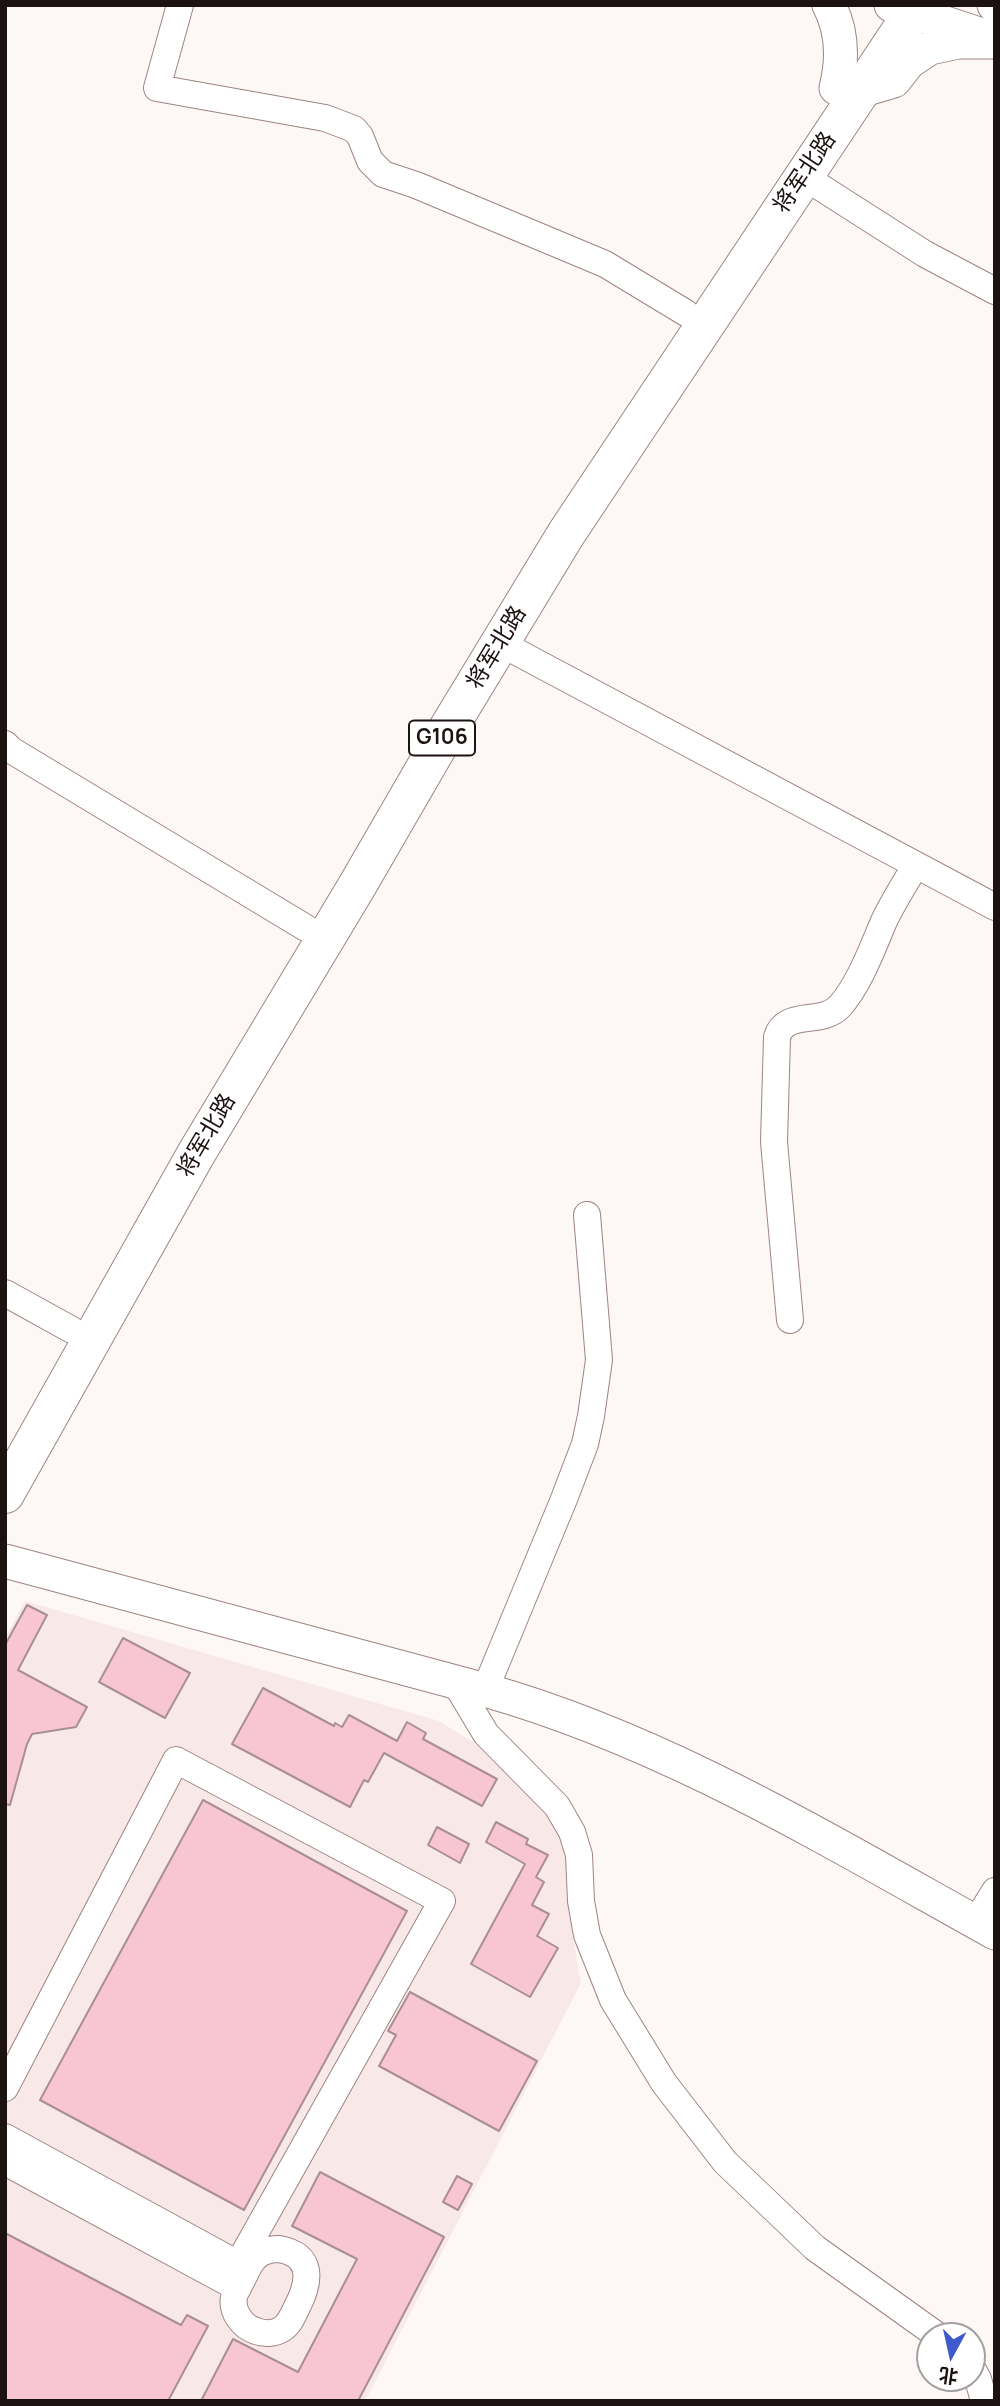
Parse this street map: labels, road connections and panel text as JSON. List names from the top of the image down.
{
  "streets": {
    "highway": ["将军北路", "G106"]
  },
  "north": "bottom"
}
